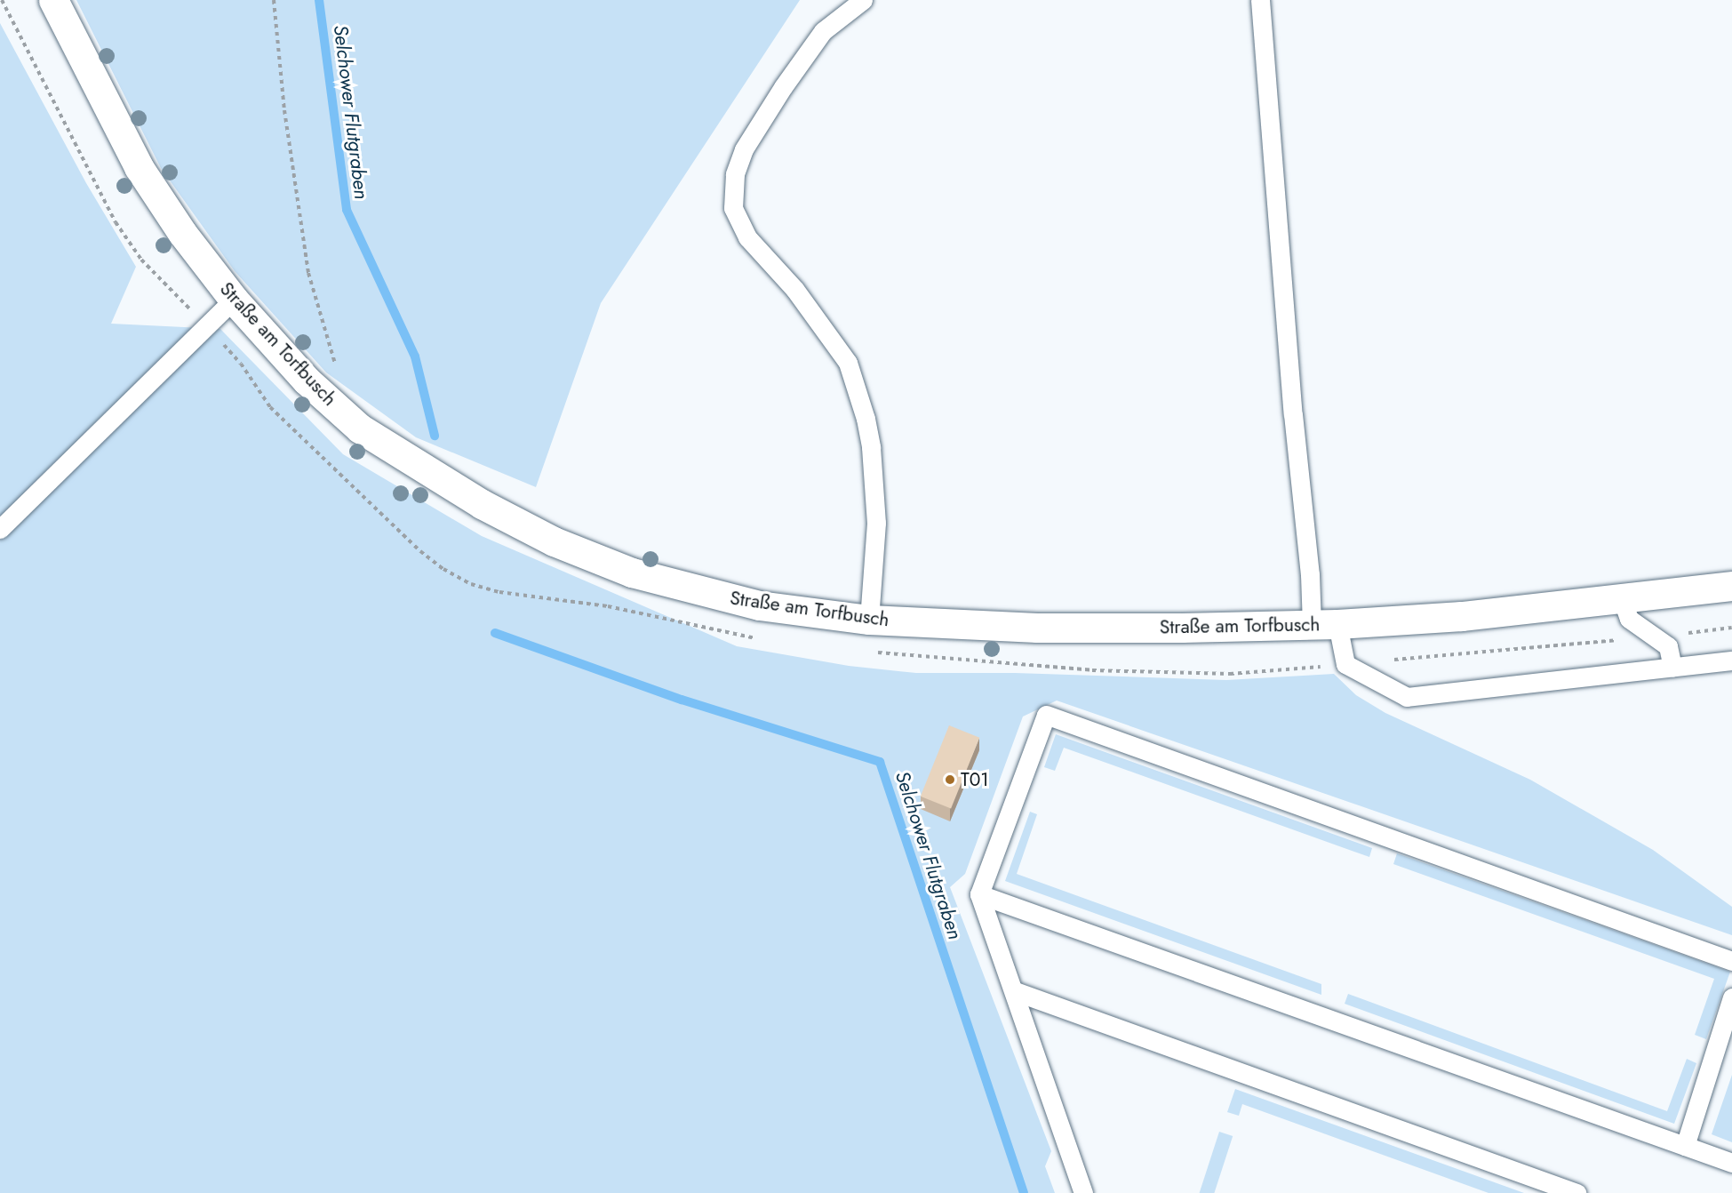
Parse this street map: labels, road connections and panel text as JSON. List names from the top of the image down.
{
  "streets": {
    "street": ["Straße am Torfbusch"]
  },
  "water": ["Selchower Flutgraben"],
  "places": ["T01"]
}
